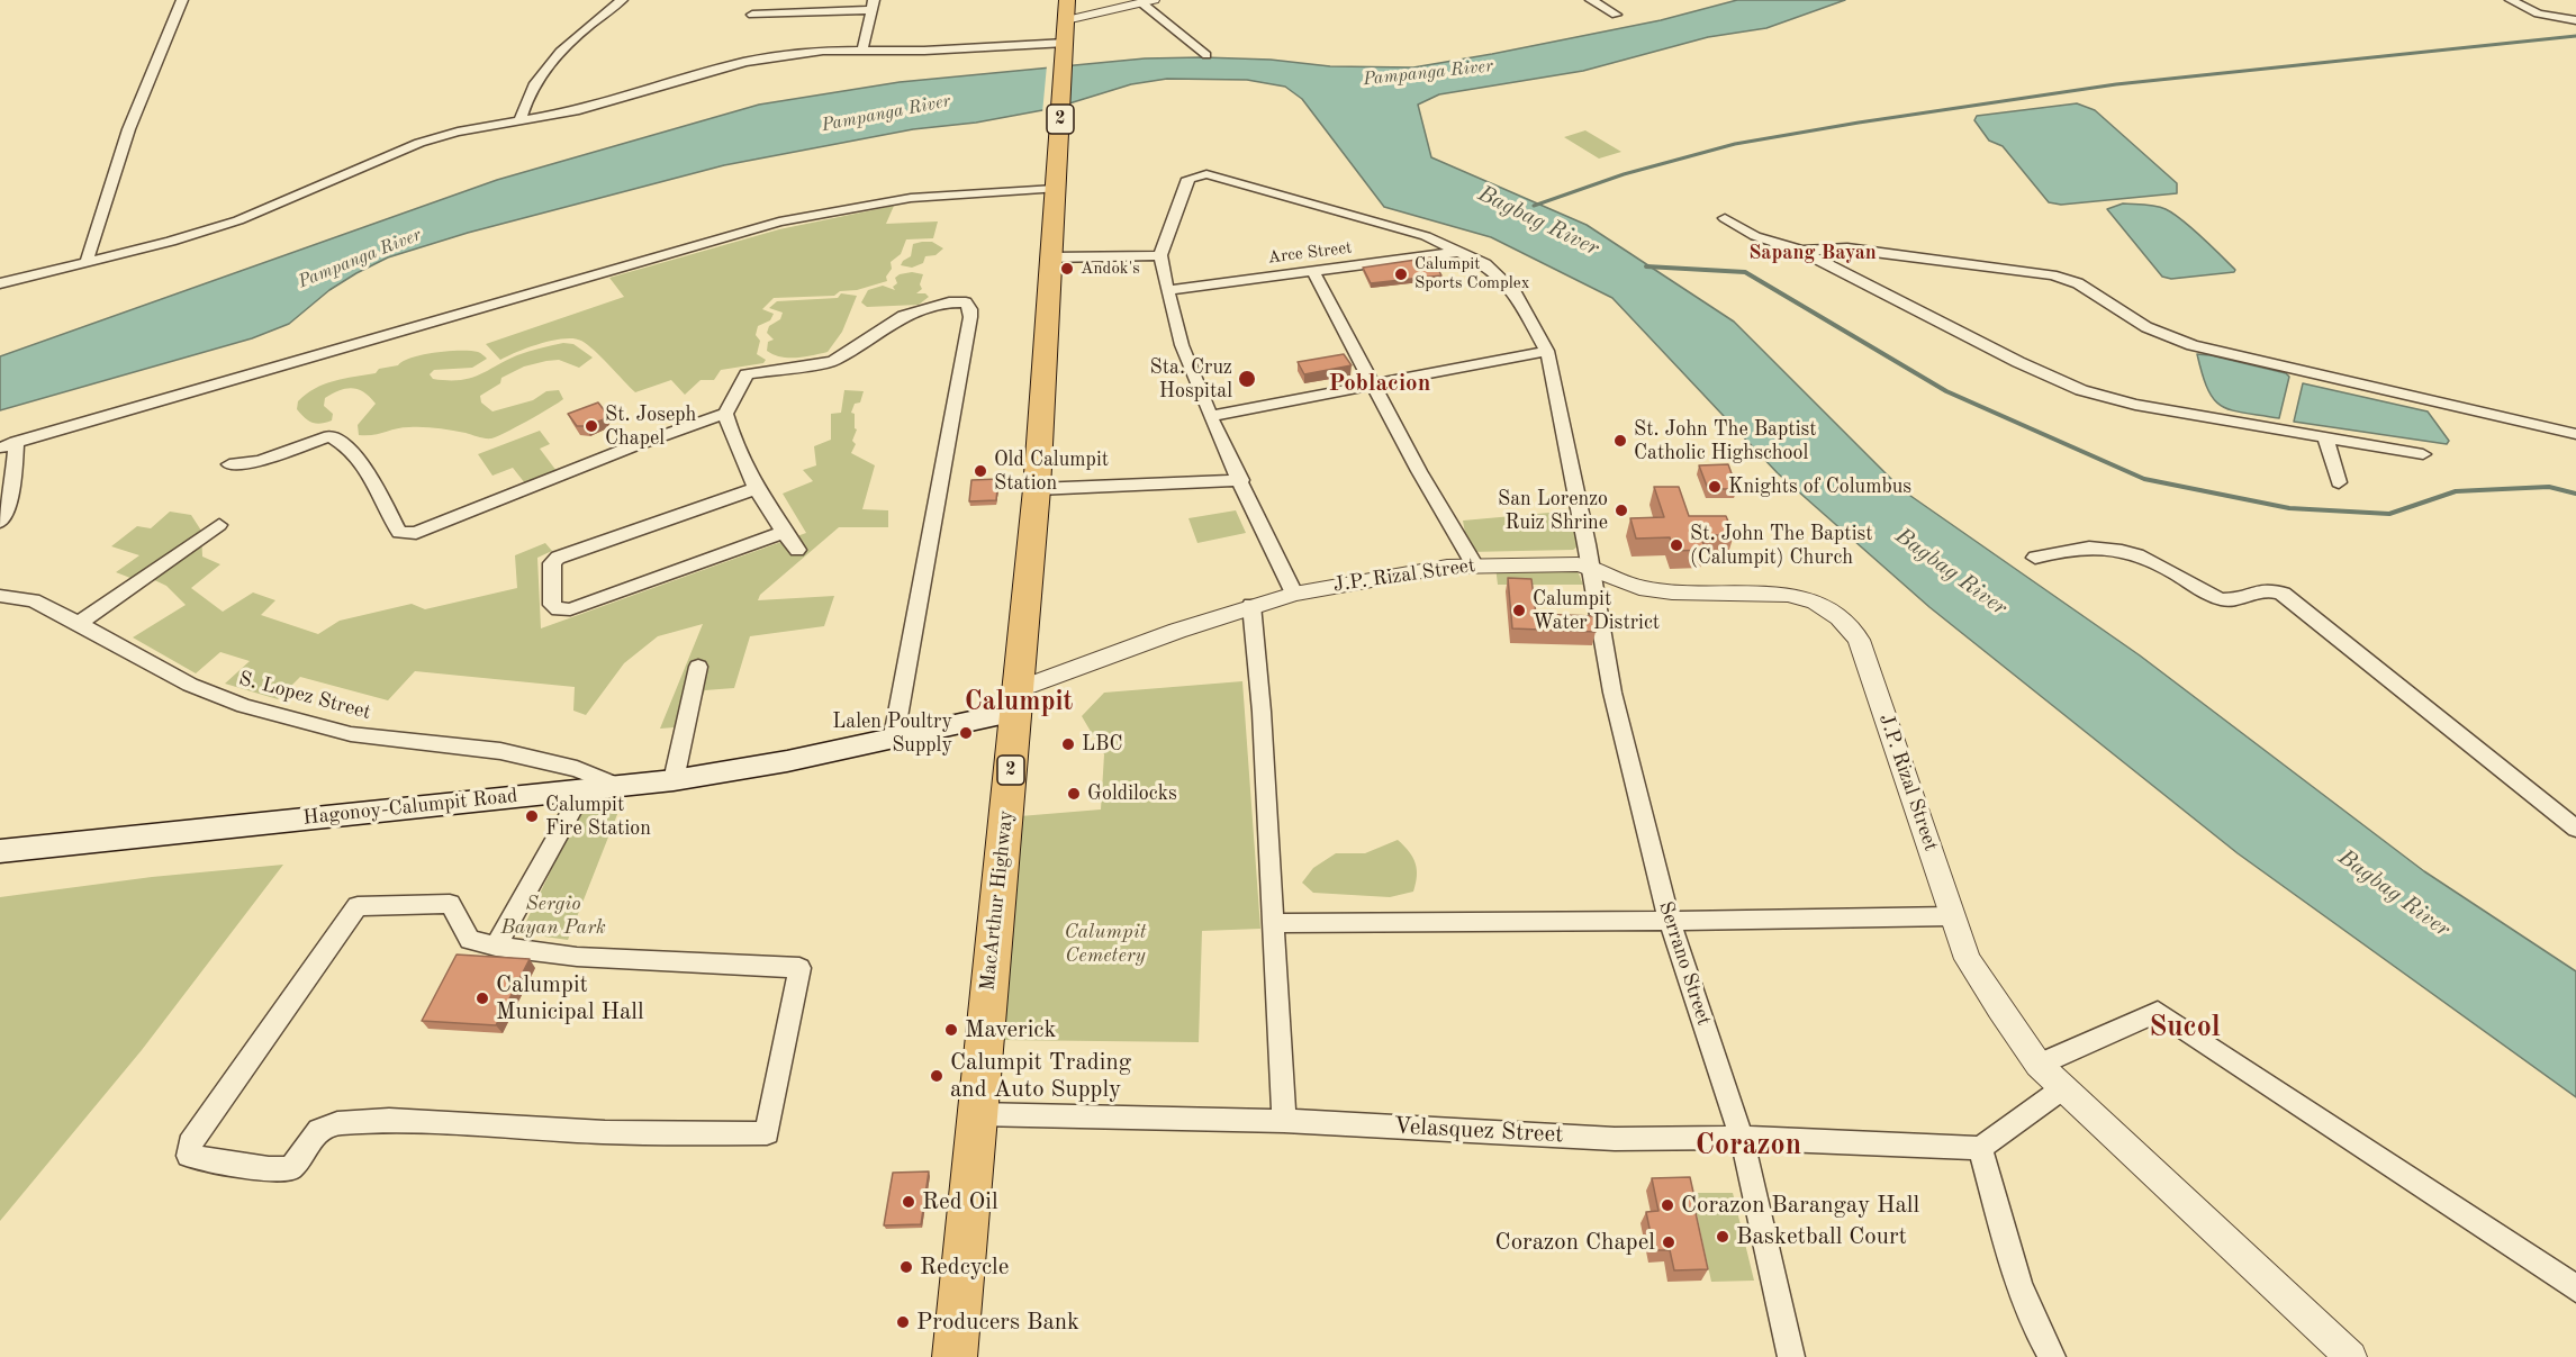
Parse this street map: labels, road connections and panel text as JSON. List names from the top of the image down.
{
  "streets": {
    "highway": ["2", "MacArthur Highway"],
    "main road": ["Hagonoy-Calumpit Road"],
    "street": [
      "Arce Street",
      "J.P. Rizal Street",
      "S. Lopez Street",
      "Serrano Street",
      "Velasquez Street"
    ]
  },
  "crossings": [
    ["Arce Street", "Serrano Street"],
    ["J.P. Rizal Street", "Hagonoy-Calumpit Road"],
    ["J.P. Rizal Street", "MacArthur Highway"],
    ["J.P. Rizal Street", "Serrano Street"],
    ["S. Lopez Street", "Hagonoy-Calumpit Road"],
    ["Hagonoy-Calumpit Road", "MacArthur Highway"],
    ["MacArthur Highway", "Velasquez Street"],
    ["Serrano Street", "Velasquez Street"]
  ],
  "districts": [
    "Sapang Bayan",
    "Poblacion",
    "Calumpit",
    "Sucol",
    "Corazon"
  ],
  "water": ["Pampanga River", "Bagbag River"],
  "parks": ["Sergio Bayan Park", "Calumpit Cemetery"],
  "places": [
    "Andok's",
    "Calumpit Sports Complex",
    "Sta. Cruz Hospital",
    "St. Joseph Chapel",
    "St. John The Baptist Catholic Highschool",
    "Old Calumpit Station",
    "Knights of Columbus",
    "San Lorenzo Ruiz Shrine",
    "St. John The Baptist (Calumpit) Church",
    "Calumpit Water District",
    "Lalen Poultry Supply",
    "LBC",
    "Goldilocks",
    "Calumpit Fire Station",
    "Calumpit Municipal Hall",
    "Maverick",
    "Calumpit Trading and Auto Supply",
    "Red Oil",
    "Corazon Barangay Hall",
    "Basketball Court",
    "Corazon Chapel",
    "Redcycle",
    "Producers Bank"
  ]
}
